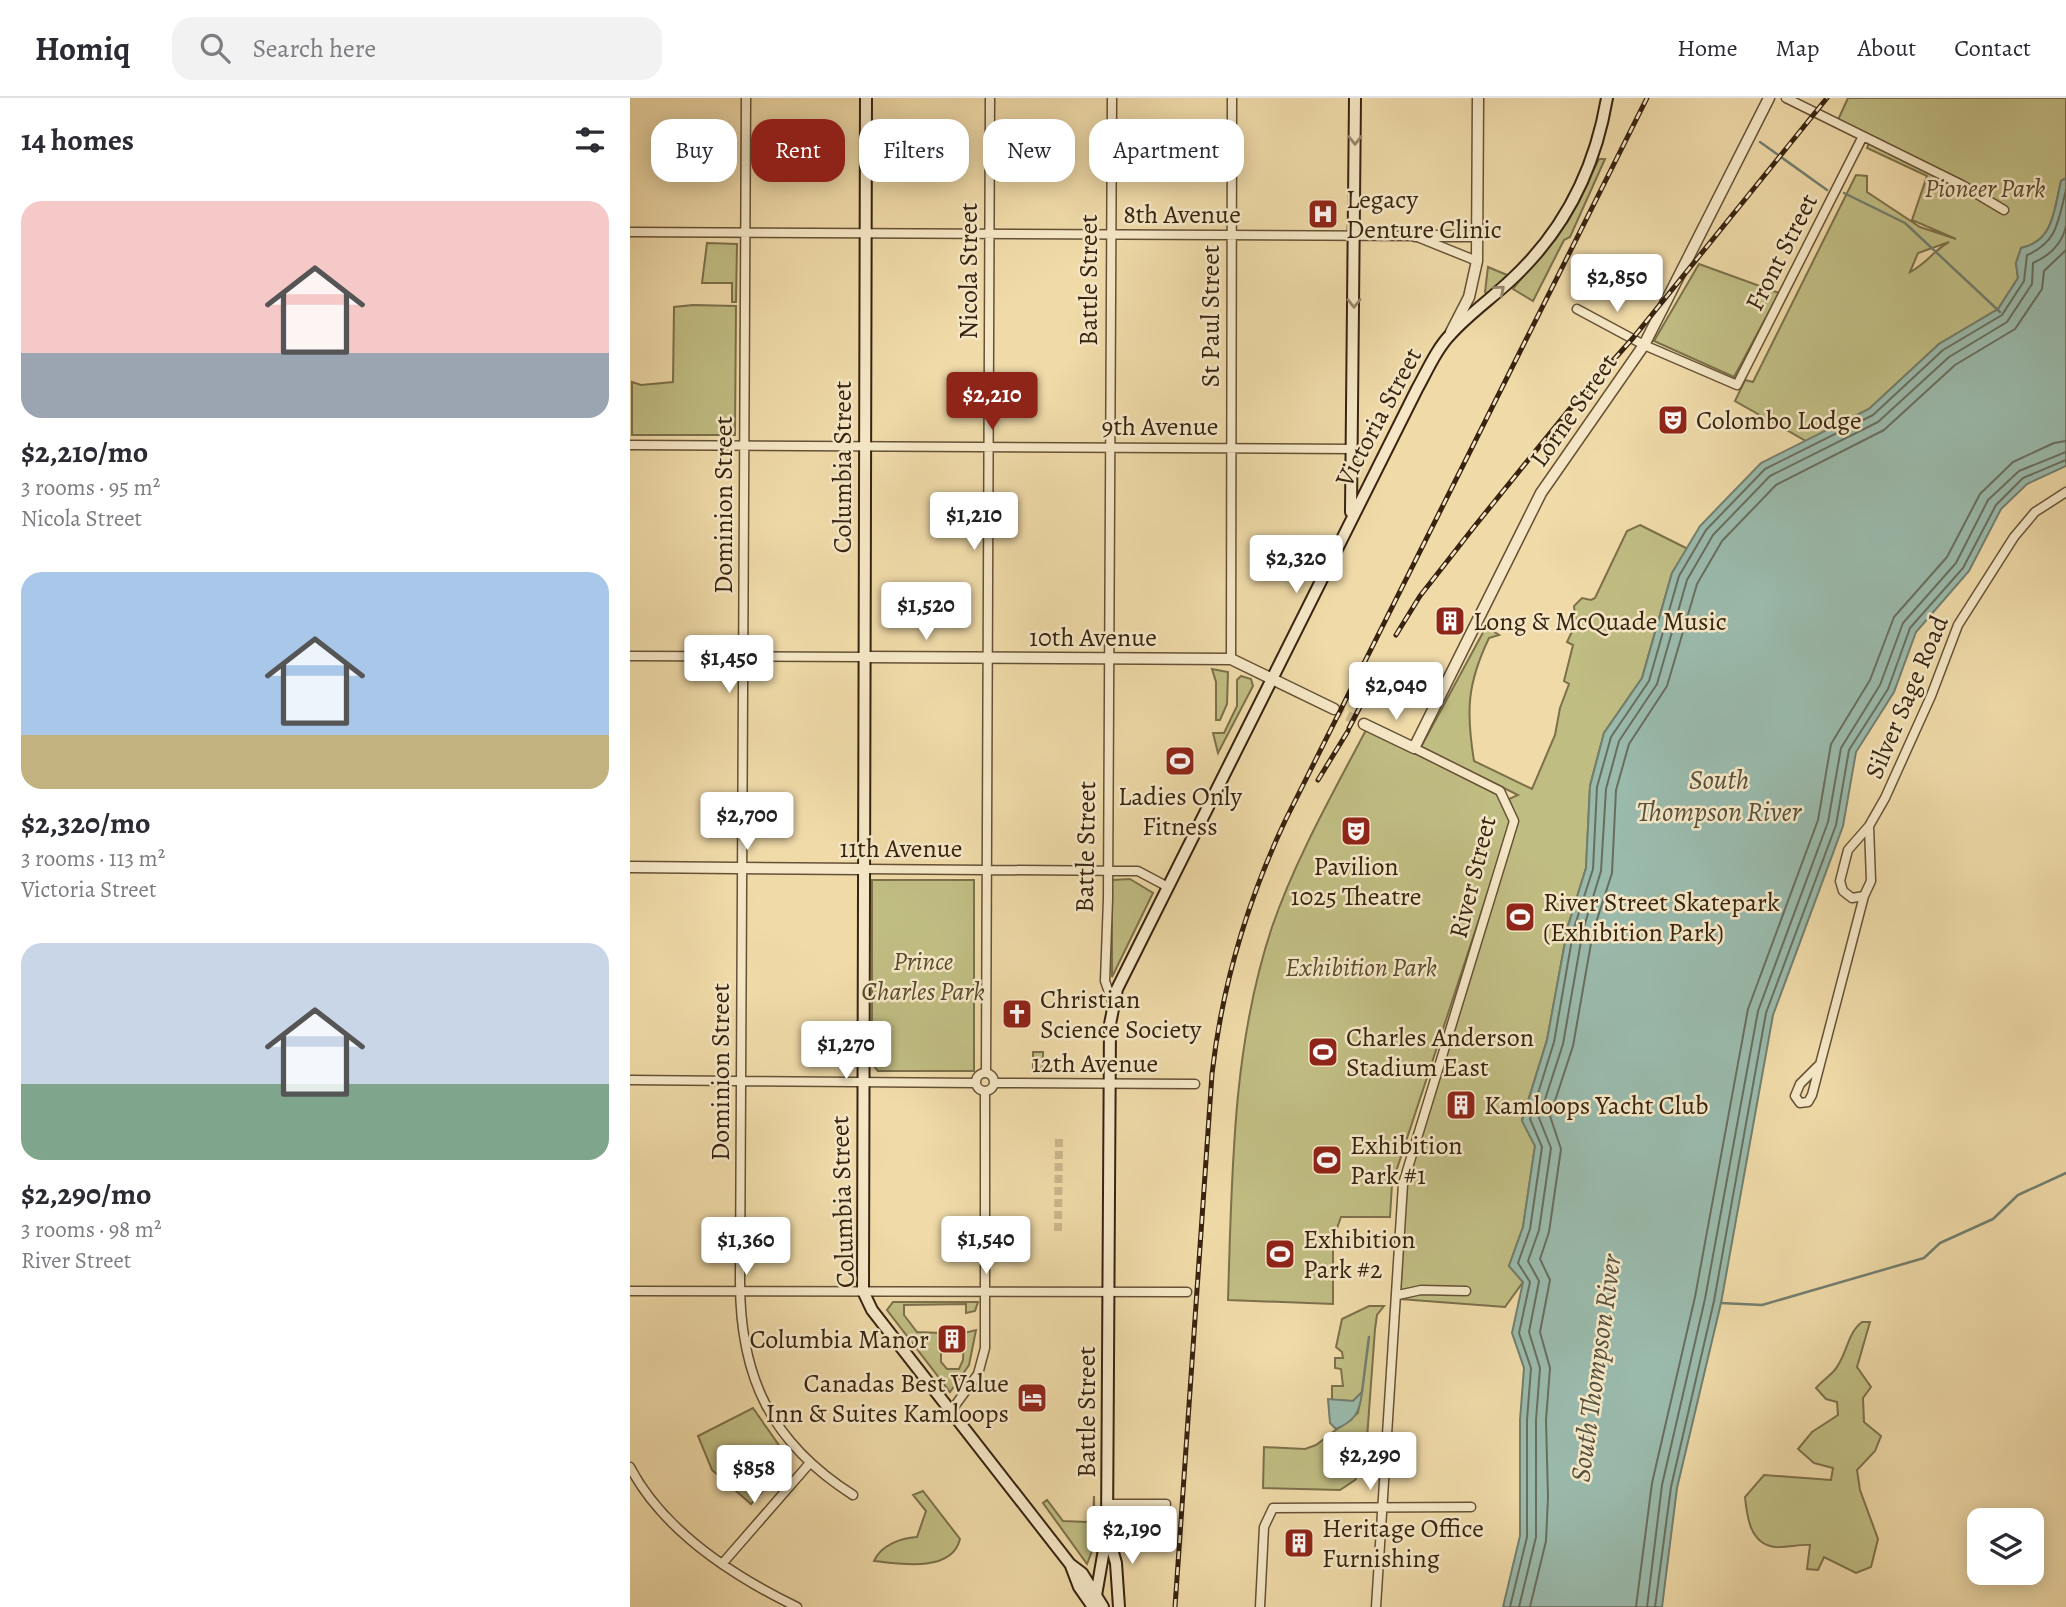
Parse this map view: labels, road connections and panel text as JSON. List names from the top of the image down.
{
  "streets": {
    "main road": ["Battle Street", "Victoria Street", "Columbia Street"],
    "street": [
      "8th Avenue",
      "Front Street",
      "Nicola Street",
      "St Paul Street",
      "Lorne Street",
      "9th Avenue",
      "Dominion Street",
      "10th Avenue",
      "Silver Sage Road",
      "11th Avenue",
      "River Street",
      "12th Avenue"
    ]
  },
  "crossings": [
    ["8th Avenue", "Nicola Street"],
    ["8th Avenue", "Battle Street"],
    ["8th Avenue", "St Paul Street"],
    ["8th Avenue", "Victoria Street"],
    ["8th Avenue", "Columbia Street"],
    ["8th Avenue", "Dominion Street"],
    ["Front Street", "Lorne Street"],
    ["Nicola Street", "9th Avenue"],
    ["Nicola Street", "10th Avenue"],
    ["Nicola Street", "11th Avenue"],
    ["Nicola Street", "12th Avenue"],
    ["Battle Street", "Victoria Street"],
    ["Battle Street", "9th Avenue"],
    ["Battle Street", "Columbia Street"],
    ["Battle Street", "10th Avenue"],
    ["Battle Street", "11th Avenue"],
    ["Battle Street", "12th Avenue"],
    ["St Paul Street", "9th Avenue"],
    ["St Paul Street", "10th Avenue"],
    ["Lorne Street", "River Street"],
    ["Victoria Street", "10th Avenue"],
    ["Victoria Street", "11th Avenue"],
    ["9th Avenue", "Columbia Street"],
    ["9th Avenue", "Dominion Street"],
    ["Columbia Street", "10th Avenue"],
    ["Columbia Street", "11th Avenue"],
    ["Dominion Street", "10th Avenue"],
    ["Dominion Street", "11th Avenue"]
  ],
  "water": ["South Thompson River"],
  "parks": ["Pioneer Park", "Prince Charles Park", "Exhibition Park"],
  "places": {
    "hospital": ["Legacy Denture Clinic"],
    "theatre": ["Colombo Lodge", "Pavilion 1025 Theatre"],
    "building": [
      "Long & McQuade Music",
      "Kamloops Yacht Club",
      "Columbia Manor",
      "Heritage Office Furnishing"
    ],
    "sports": [
      "Ladies Only Fitness",
      "River Street Skatepark (Exhibition Park)",
      "Charles Anderson Stadium East",
      "Exhibition Park #1",
      "Exhibition Park #2"
    ],
    "church": ["Christian Science Society"],
    "hotel": ["Canadas Best Value Inn & Suites Kamloops"]
  },
  "page": {
    "header": "Homiq",
    "search": "Search here",
    "nav": [
      "Home",
      "Map",
      "About",
      "Contact"
    ],
    "heading": "14 homes",
    "chip": [
      "Buy",
      "Rent",
      "Filters",
      "New",
      "Apartment"
    ],
    "list": [
      {
        "name": "$2,210/mo",
        "note": "3 rooms · 95 m² · Nicola Street"
      },
      {
        "name": "$2,320/mo",
        "note": "3 rooms · 113 m² · Victoria Street"
      },
      {
        "name": "$2,290/mo",
        "note": "3 rooms · 98 m² · River Street"
      }
    ],
    "price": [
      "$2,850",
      "$2,210",
      "$1,210",
      "$2,320",
      "$1,520",
      "$1,450",
      "$2,040",
      "$2,700",
      "$1,270",
      "$1,540",
      "$1,360",
      "$2,290",
      "$858",
      "$2,190"
    ]
  }
}
